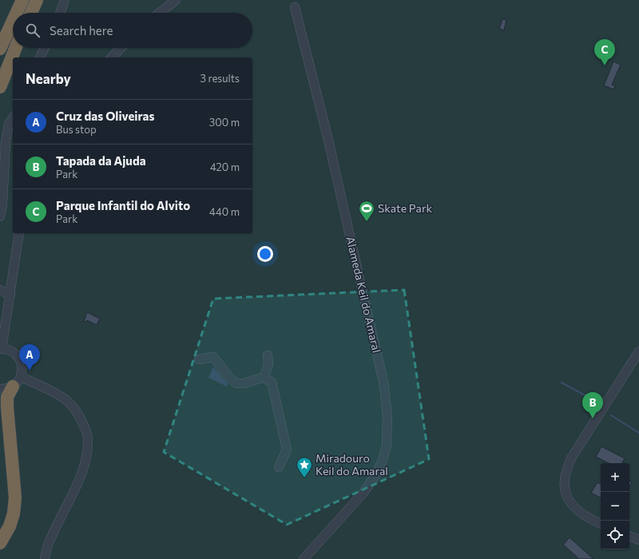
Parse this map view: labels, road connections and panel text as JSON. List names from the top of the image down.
{
  "streets": {
    "street": ["Alameda Keil do Amaral"]
  },
  "places": {
    "sports": ["Skate Park"],
    "place": ["Miradouro Keil do Amaral"]
  },
  "page": {
    "search": "Search here",
    "pins": ["C", "A", "B"],
    "heading": ["Nearby", "3 results"],
    "list": [
      {
        "mark": "A",
        "name": "Cruz das Oliveiras",
        "note": "Bus stop",
        "value": "300 m"
      },
      {
        "mark": "B",
        "name": "Tapada da Ajuda",
        "note": "Park",
        "value": "420 m"
      },
      {
        "mark": "C",
        "name": "Parque Infantil do Alvito",
        "note": "Park",
        "value": "440 m"
      }
    ],
    "map_buttons": ["+", "−"]
  }
}
